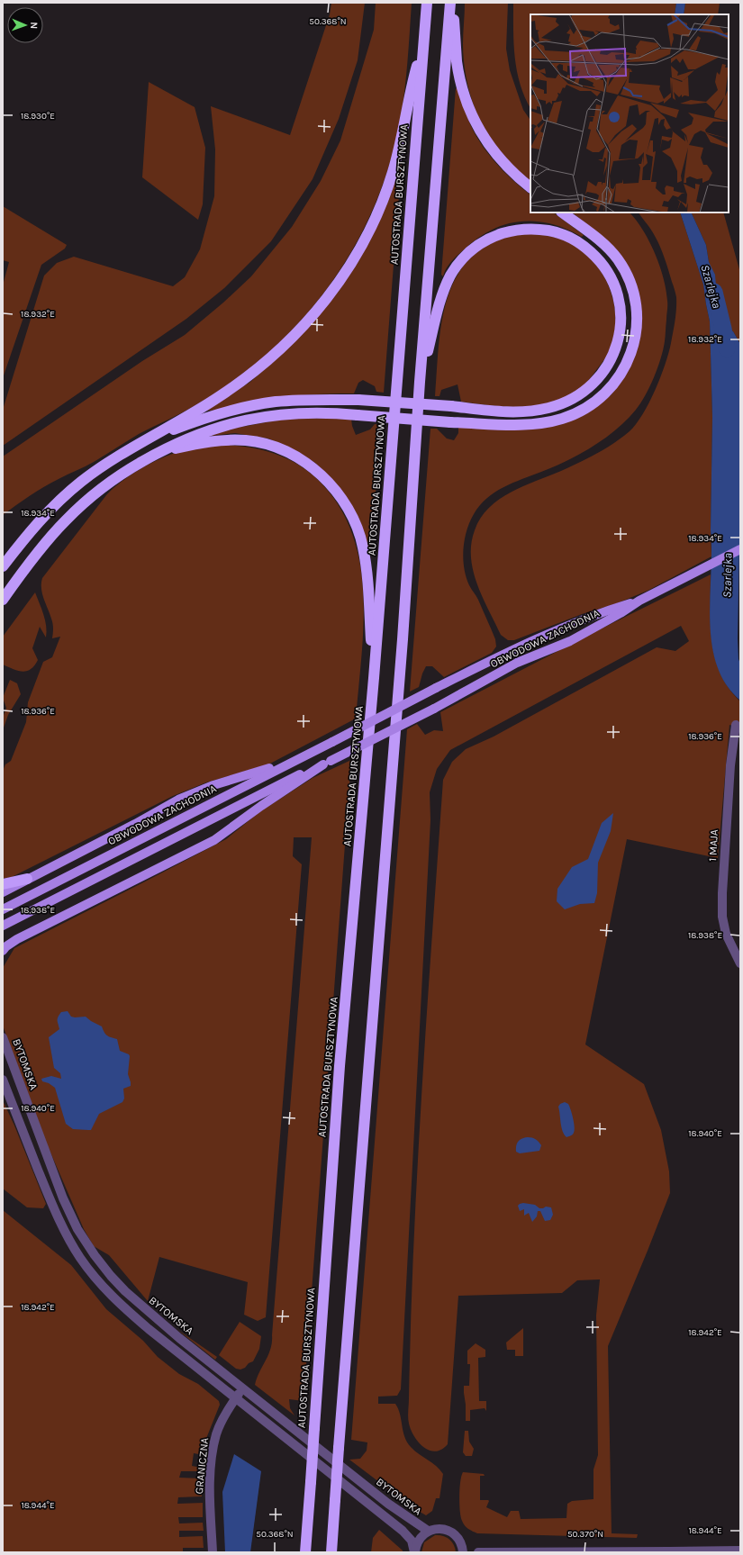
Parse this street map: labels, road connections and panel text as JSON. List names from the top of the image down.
{
  "streets": {
    "highway": ["AUTOSTRADA BURSZTYNOWA"],
    "main road": ["OBWODOWA ZACHODNIA"],
    "street": ["1 MAJA", "BYTOMSKA", "GRANICZNA"]
  },
  "crossings": [
    ["BYTOMSKA", "GRANICZNA"]
  ],
  "water": ["Szarlejka"],
  "north": "right",
  "coordinates": [
    "50.368°N",
    "18.930°E",
    "18.932°E",
    "18.934°E",
    "18.936°E",
    "18.938°E",
    "18.940°E",
    "18.942°E",
    "18.944°E",
    "50.370°N"
  ]
}
